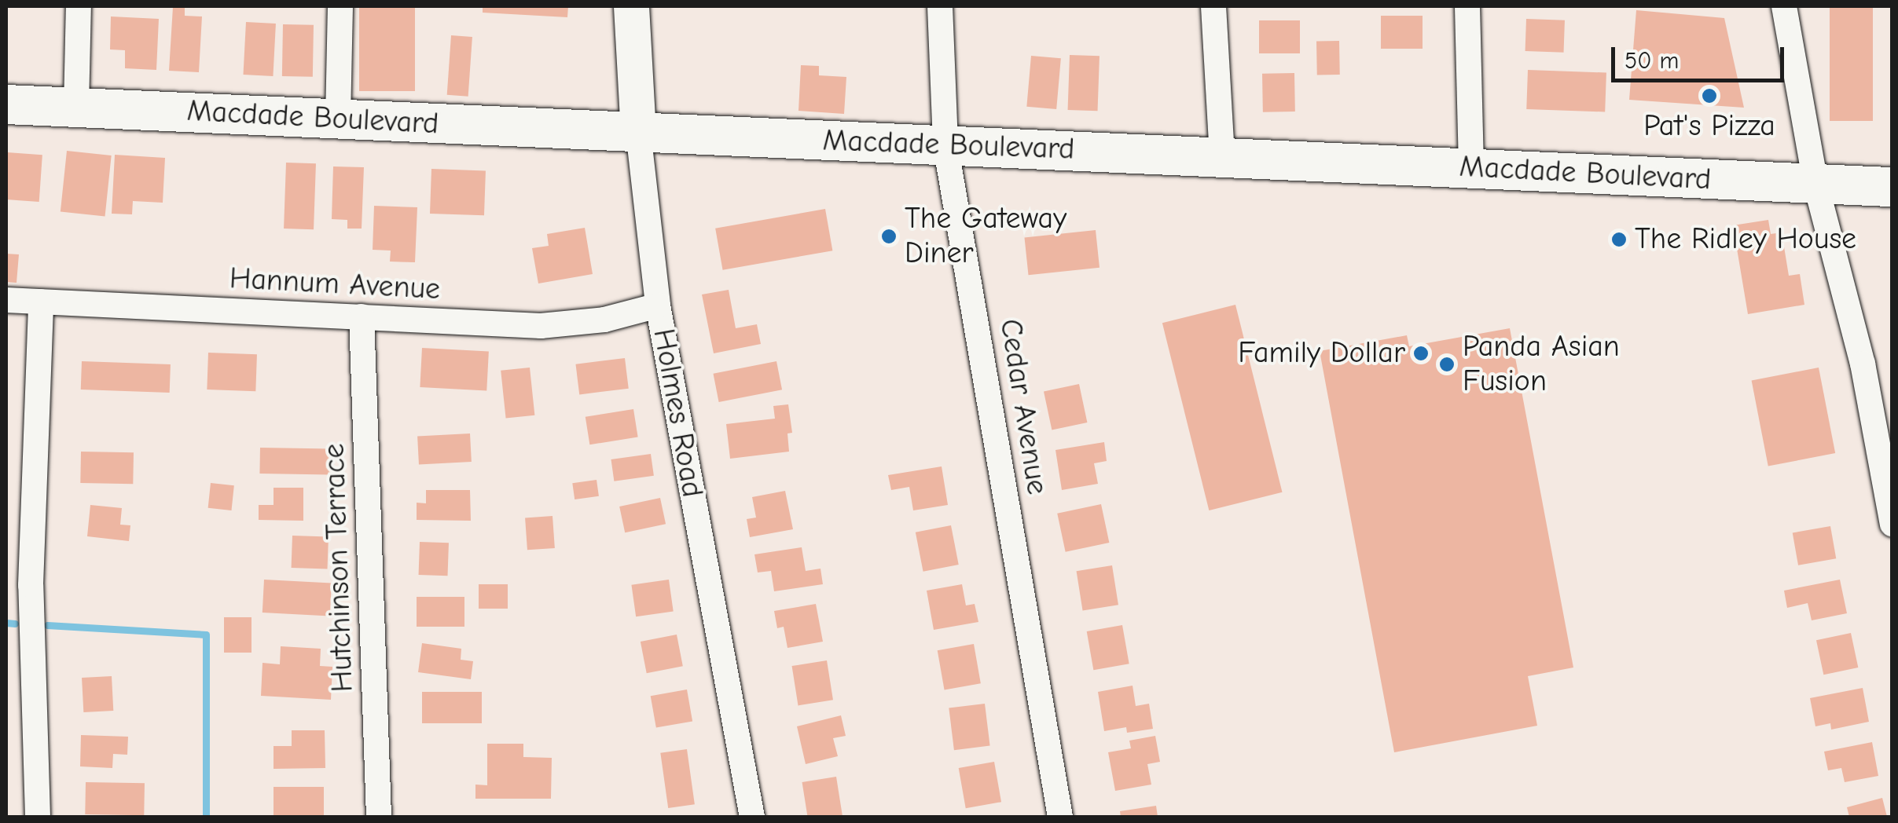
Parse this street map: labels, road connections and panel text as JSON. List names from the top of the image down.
{
  "streets": {
    "main road": ["Macdade Boulevard"],
    "street": [
      "Hannum Avenue",
      "Cedar Avenue",
      "Holmes Road",
      "Hutchinson Terrace"
    ]
  },
  "crossings": [
    ["Macdade Boulevard", "Cedar Avenue"],
    ["Macdade Boulevard", "Holmes Road"],
    ["Hannum Avenue", "Holmes Road"],
    ["Hannum Avenue", "Hutchinson Terrace"]
  ],
  "places": [
    "Pat's Pizza",
    "The Gateway Diner",
    "The Ridley House",
    "Family Dollar",
    "Panda Asian Fusion"
  ],
  "scale_bar": "50 m"
}
